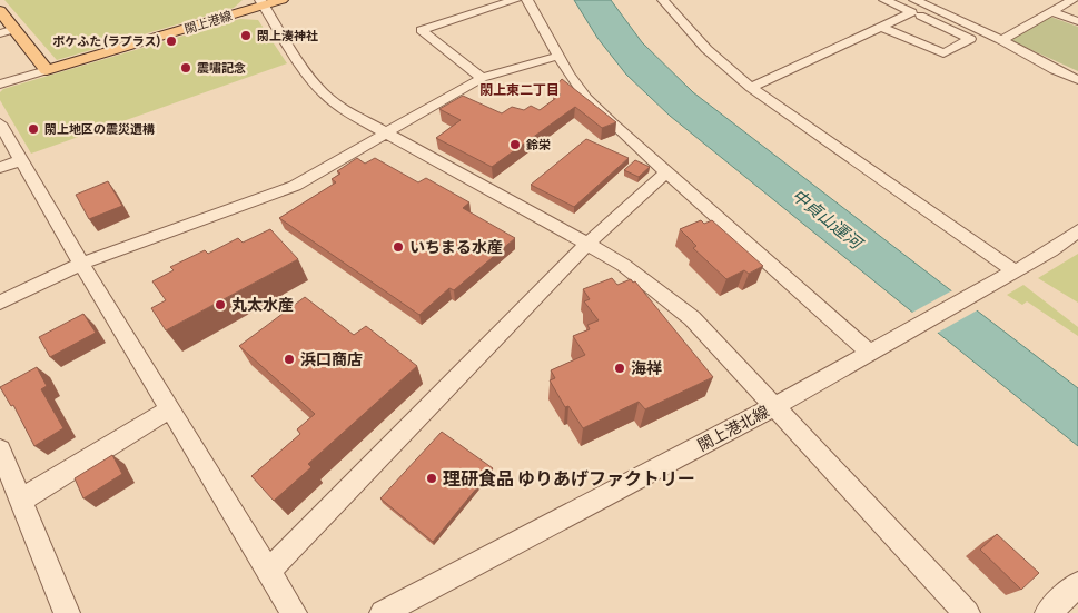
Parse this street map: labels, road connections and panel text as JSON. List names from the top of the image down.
{
  "streets": {
    "main road": ["閖上港線"],
    "street": ["閖上港北線"]
  },
  "districts": ["閖上東二丁目"],
  "water": ["中貞山運河"],
  "places": [
    "閖上湊神社",
    "ポケふた (ラプラス)",
    "震嘯記念",
    "閖上地区の震災遺構",
    "鈴栄",
    "いちまる水産",
    "丸太水産",
    "浜口商店",
    "海祥",
    "理研食品 ゆりあげファクトリー"
  ]
}
